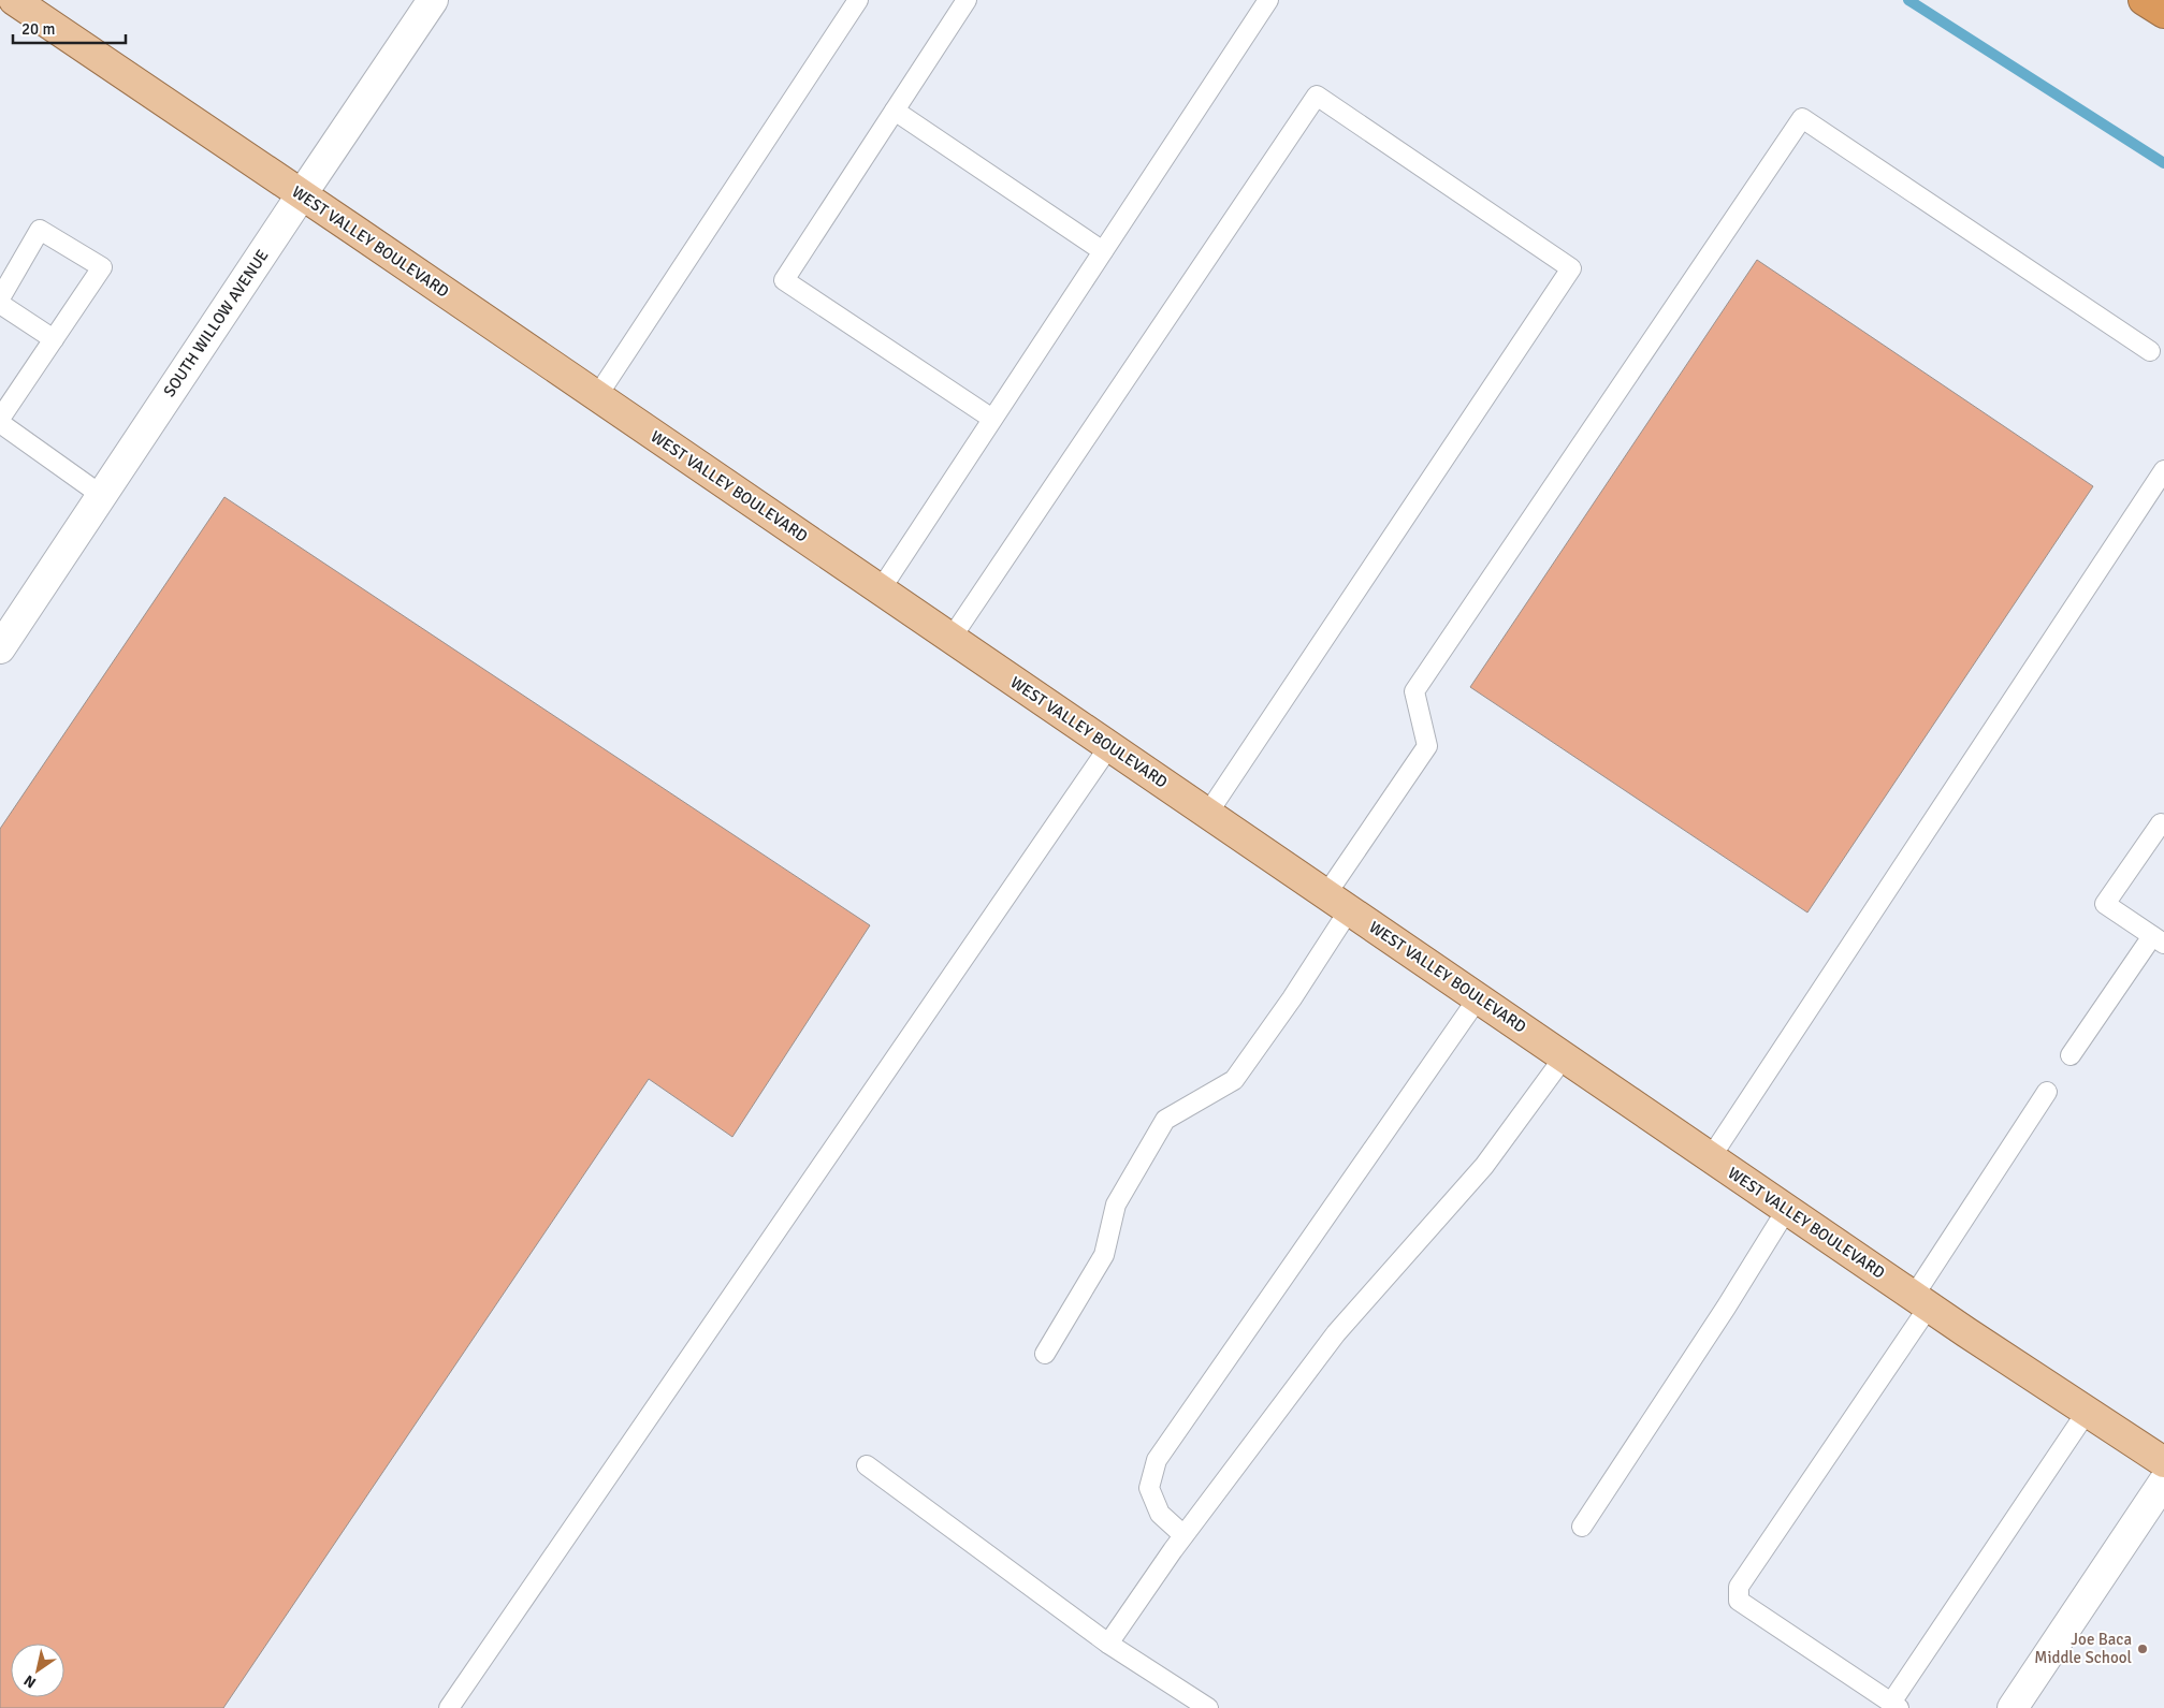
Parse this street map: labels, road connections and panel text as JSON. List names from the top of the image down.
{
  "streets": {
    "main road": ["WEST VALLEY BOULEVARD"],
    "street": ["SOUTH WILLOW AVENUE"]
  },
  "crossings": [
    ["WEST VALLEY BOULEVARD", "SOUTH WILLOW AVENUE"]
  ],
  "places": ["Joe Baca Middle School"],
  "scale_bar": "20 m",
  "north": "bottom left"
}
